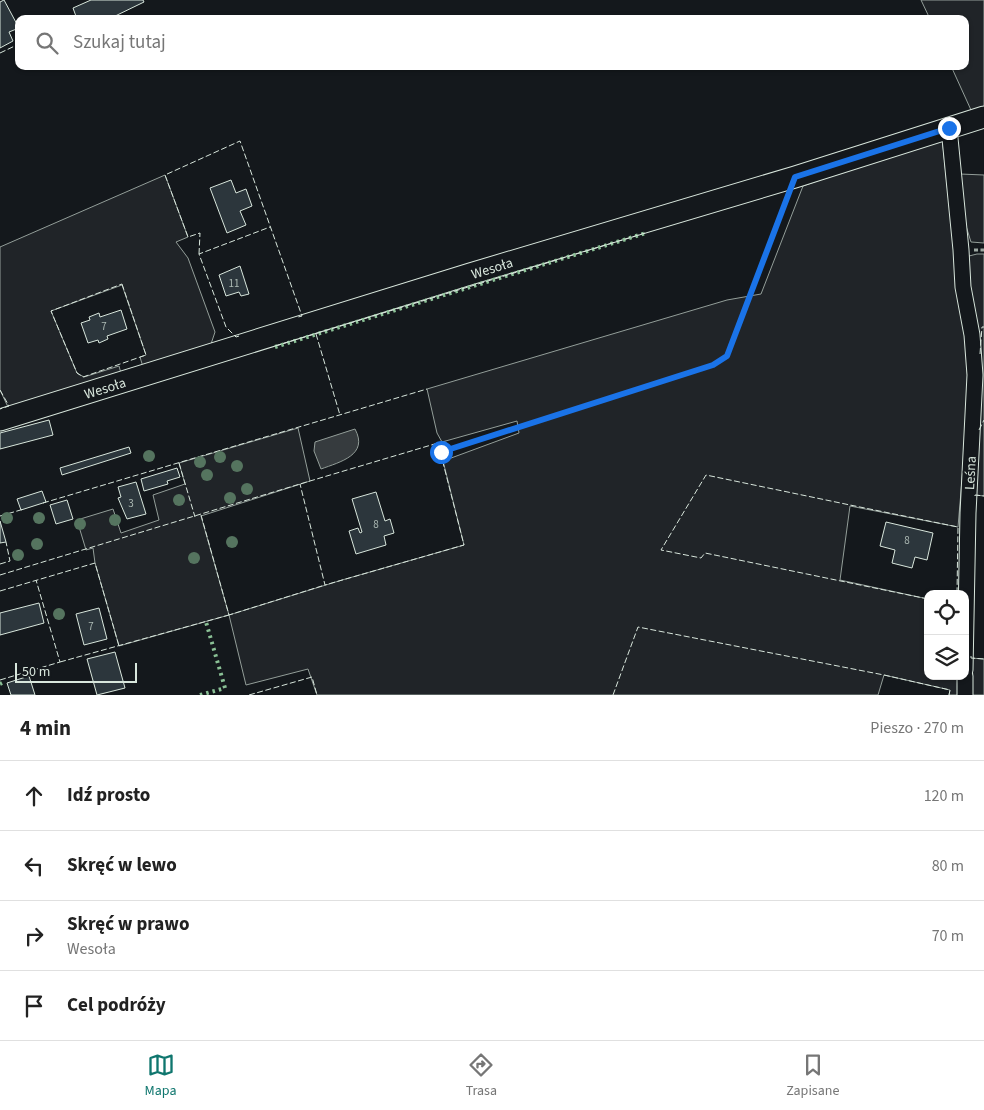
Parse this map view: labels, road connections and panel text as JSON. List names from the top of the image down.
{
  "streets": {
    "street": ["Wesoła", "Leśna"]
  },
  "crossings": [
    ["Wesoła", "Leśna"]
  ],
  "house_numbers": [
    "11",
    "7",
    "3",
    "8",
    "8",
    "7"
  ],
  "scale_bar": "50 m",
  "page": {
    "search": "Szukaj tutaj",
    "scale": "50 m",
    "heading": ["4 min", "Pieszo · 270 m"],
    "list": [
      ["Idź prosto", "120 m"],
      ["Skręć w lewo", "80 m"],
      ["Skręć w prawo", "Wesoła", "70 m"],
      "Cel podróży"
    ],
    "nav": ["Mapa", "Trasa", "Zapisane"]
  }
}
